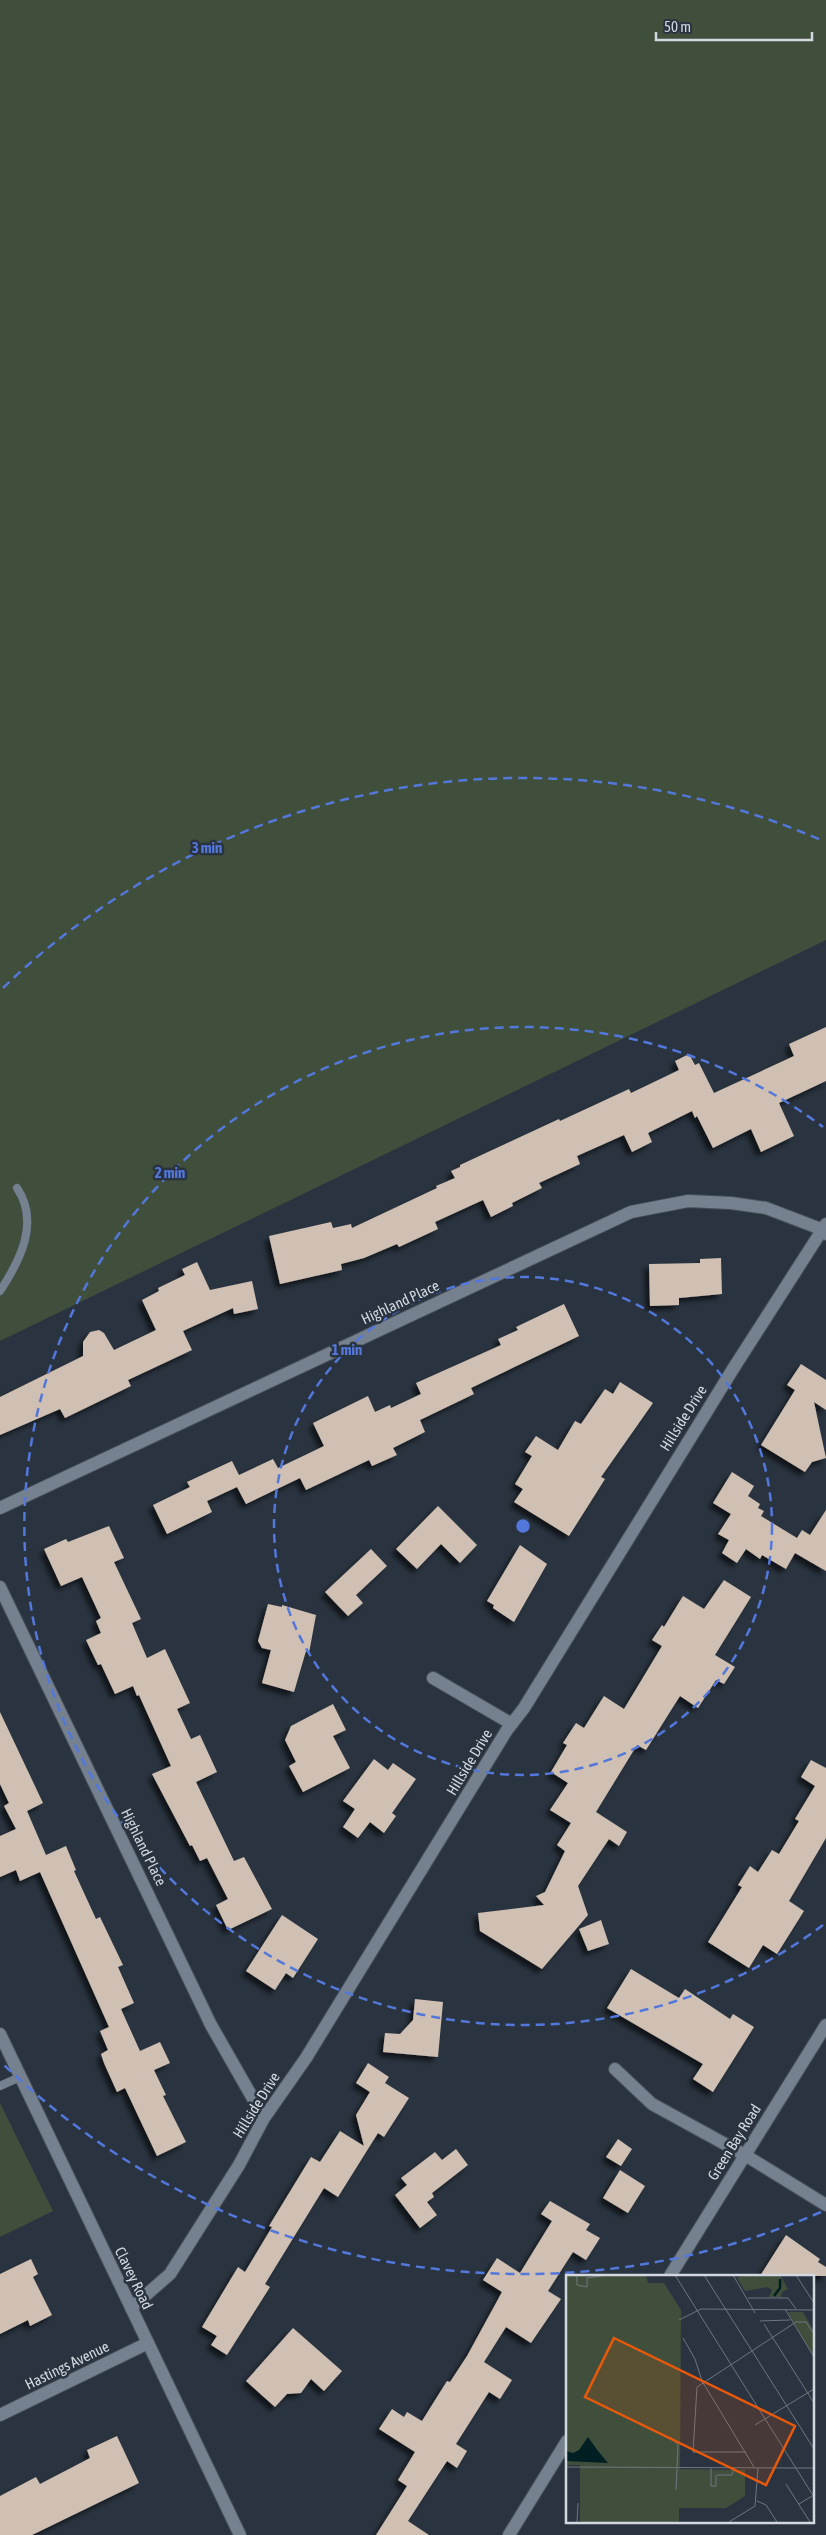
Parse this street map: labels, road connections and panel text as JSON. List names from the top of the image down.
{
  "streets": {
    "street": [
      "Highland Place",
      "Hillside Drive",
      "Green Bay Road",
      "Clavey Road",
      "Hastings Avenue"
    ]
  },
  "crossings": [
    ["Highland Place", "Hillside Drive"],
    ["Hillside Drive", "Clavey Road"],
    ["Clavey Road", "Hastings Avenue"]
  ],
  "scale_bar": "50 m",
  "rings": ["3 min", "2 min", "1 min"]
}
